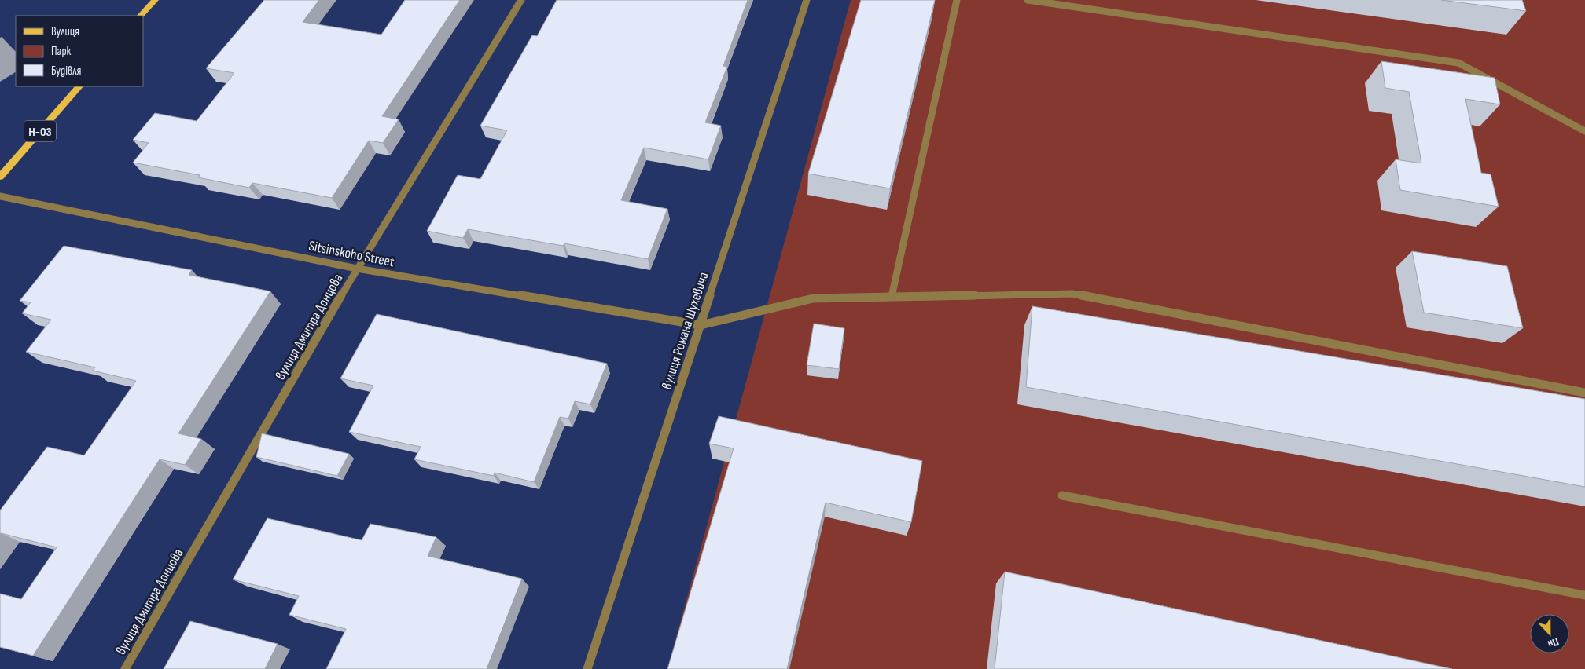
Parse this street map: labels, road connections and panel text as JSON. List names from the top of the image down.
{
  "streets": {
    "main road": ["Н-03"],
    "street": ["Sitsinskoho Street", "вулиця Дмитра Донцова", "вулиця Романа Шухевича"]
  },
  "crossings": [
    ["Sitsinskoho Street", "вулиця Дмитра Донцова"],
    ["Sitsinskoho Street", "вулиця Романа Шухевича"]
  ],
  "legend": ["Вулиця", "Парк", "Будівля"],
  "north": "bottom"
}
